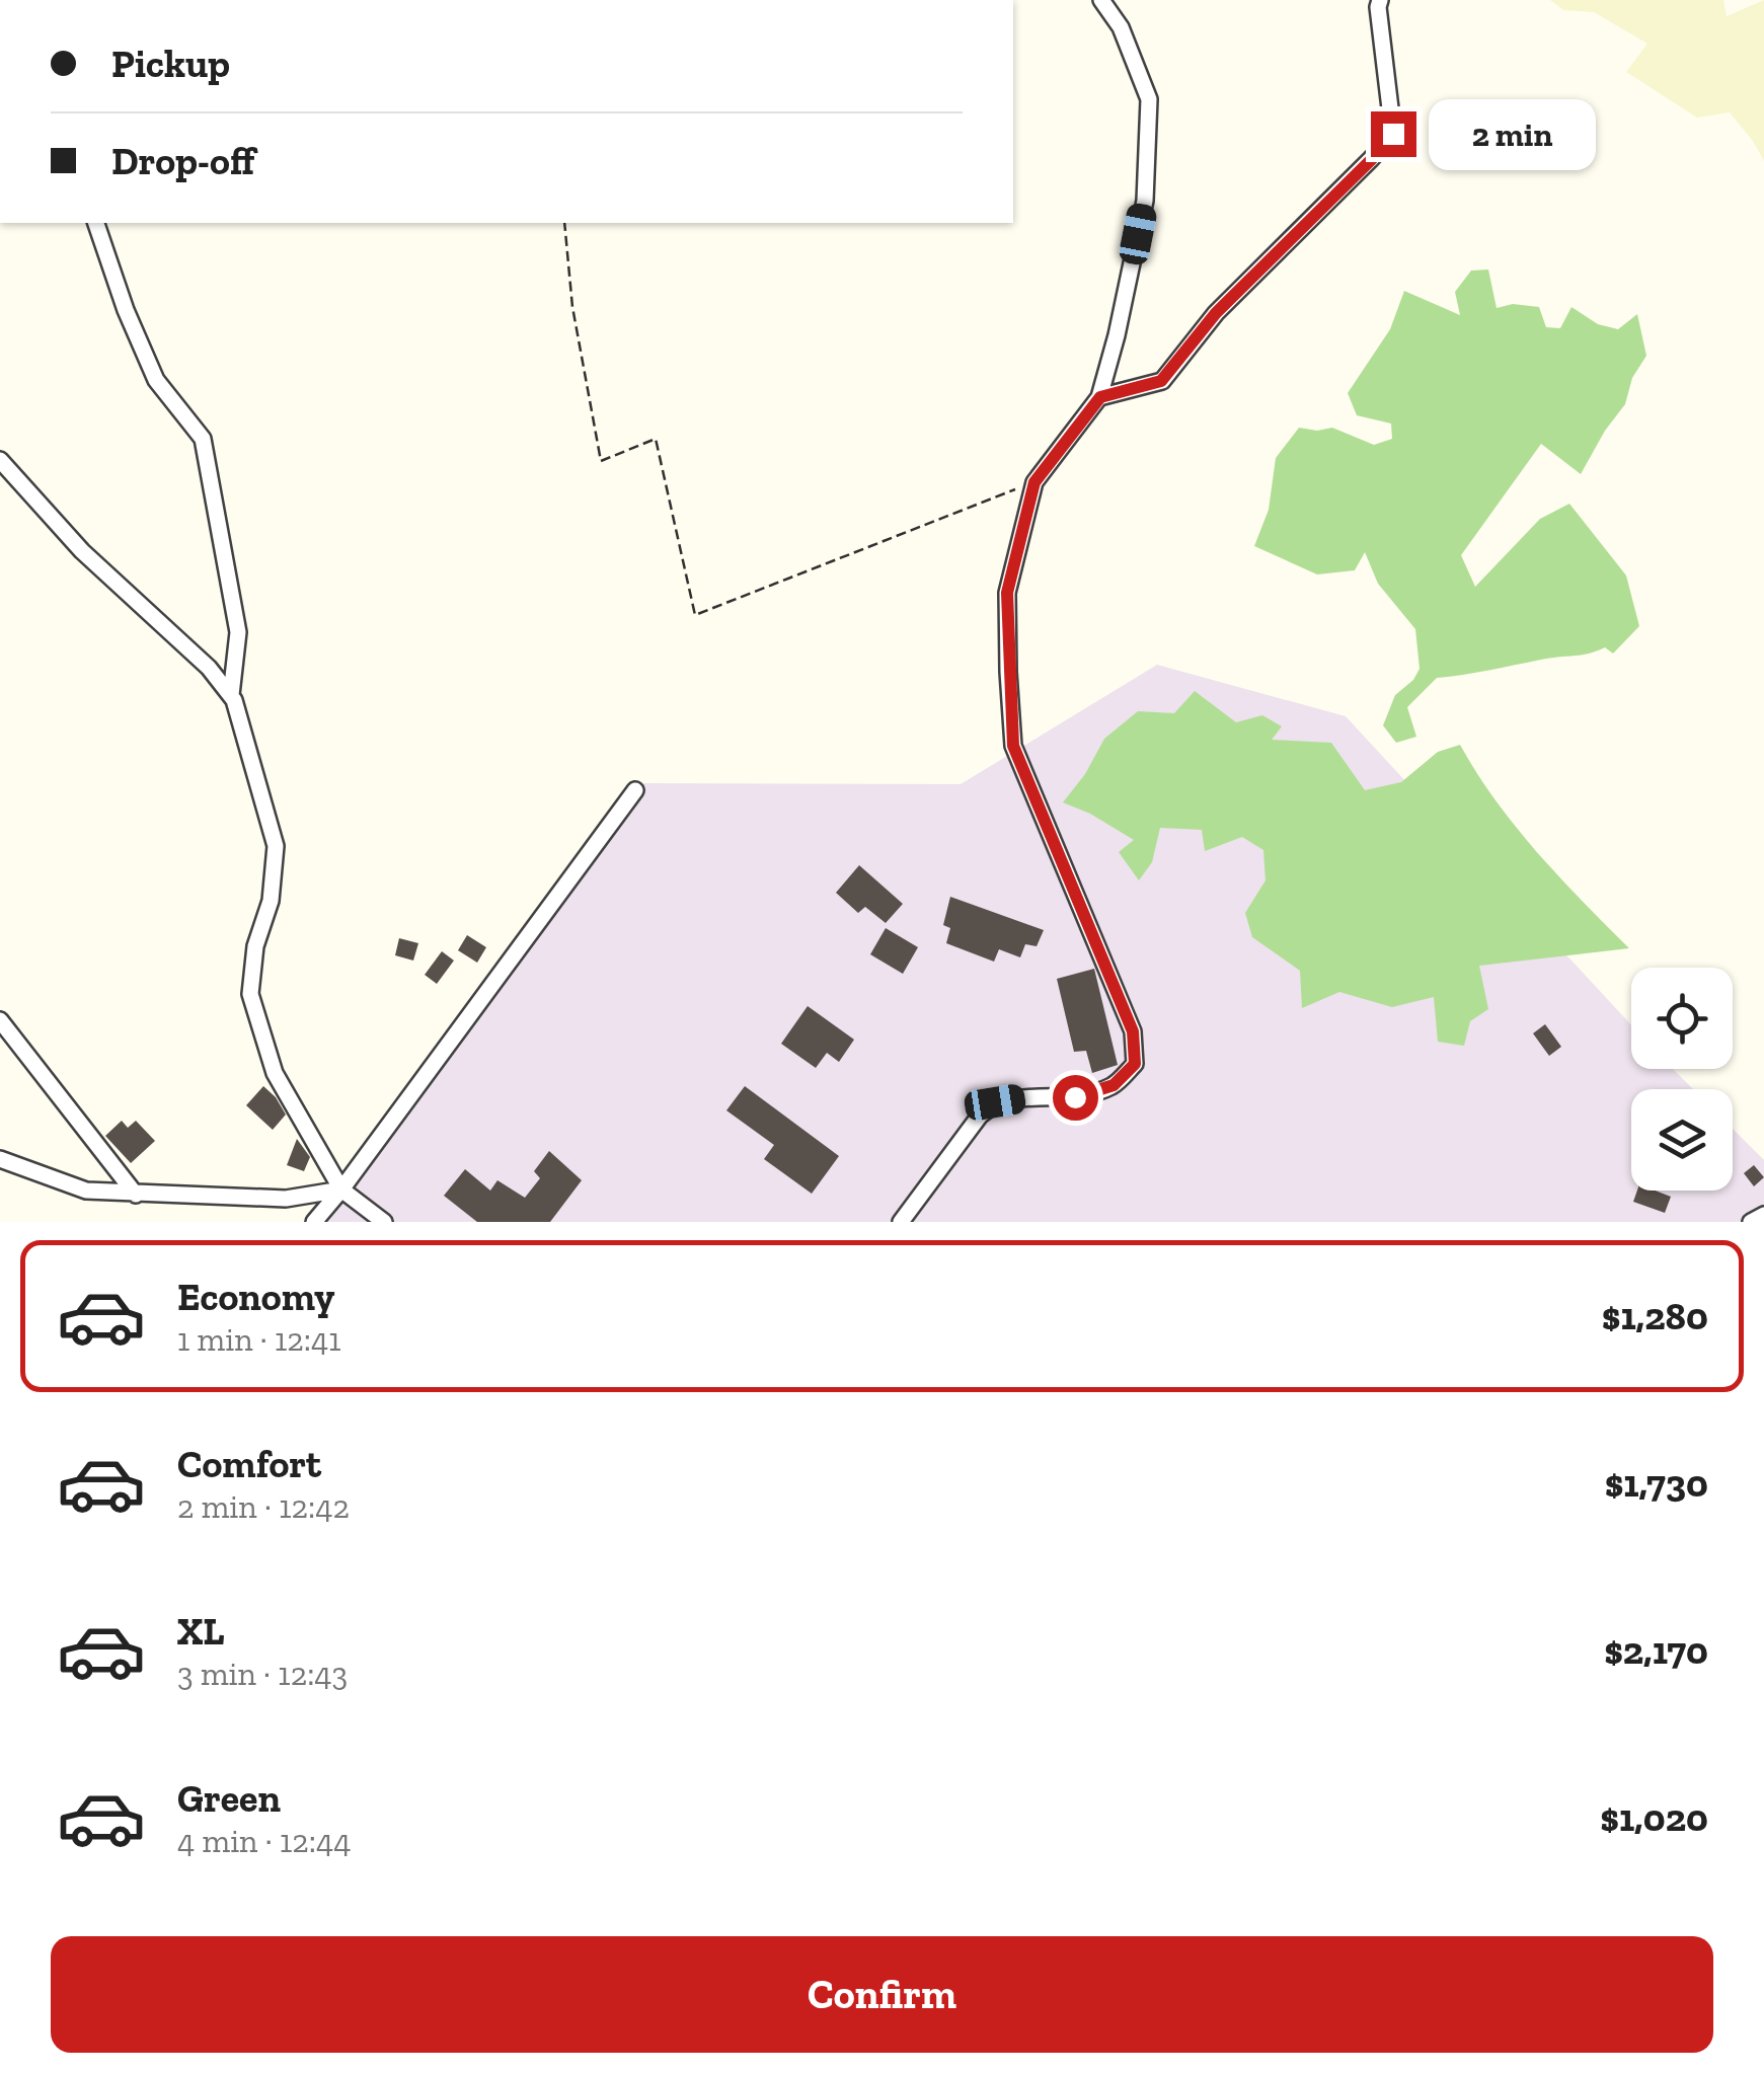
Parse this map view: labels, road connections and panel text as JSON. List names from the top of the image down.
{
  "page": {
    "banner": ["Pickup", "Drop-off"],
    "bubble": "2 min",
    "list": [
      {
        "name": "Economy",
        "note": "1 min · 12:41",
        "value": "$1,280"
      },
      {
        "name": "Comfort",
        "note": "2 min · 12:42",
        "value": "$1,730"
      },
      {
        "name": "XL",
        "note": "3 min · 12:43",
        "value": "$2,170"
      },
      {
        "name": "Green",
        "note": "4 min · 12:44",
        "value": "$1,020"
      }
    ],
    "buttons": "Confirm"
  }
}
